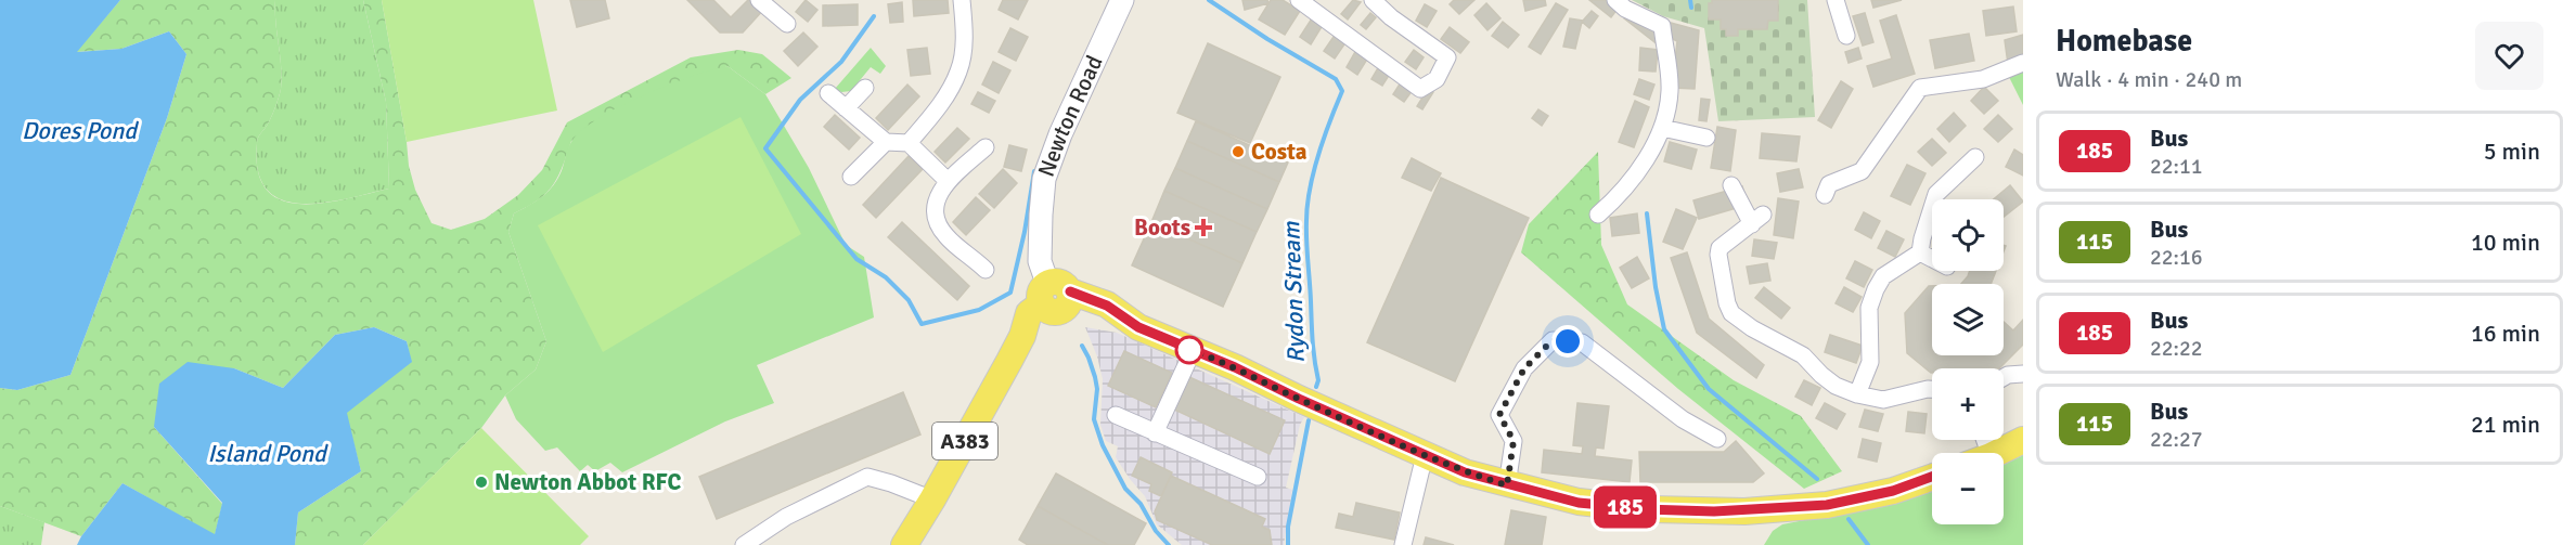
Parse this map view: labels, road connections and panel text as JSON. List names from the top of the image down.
{
  "streets": {
    "main road": ["Newton Road", "A383"]
  },
  "crossings": [
    ["Newton Road", "A383"]
  ],
  "water": ["Dores Pond", "Rydon Stream", "Island Pond"],
  "places": {
    "other": ["Costa", "Newton Abbot RFC"],
    "health": ["Boots"]
  },
  "lines": ["bus line 185"],
  "page": {
    "on_map": "185",
    "heading": ["Homebase", "Walk · 4 min · 240 m"],
    "list": [
      {
        "mark": "185",
        "name": "Bus",
        "note": "22:11",
        "value": "5 min"
      },
      {
        "mark": "115",
        "name": "Bus",
        "note": "22:16",
        "value": "10 min"
      },
      {
        "mark": "185",
        "name": "Bus",
        "note": "22:22",
        "value": "16 min"
      },
      {
        "mark": "115",
        "name": "Bus",
        "note": "22:27",
        "value": "21 min"
      }
    ],
    "map_buttons": ["+", "−"]
  }
}
